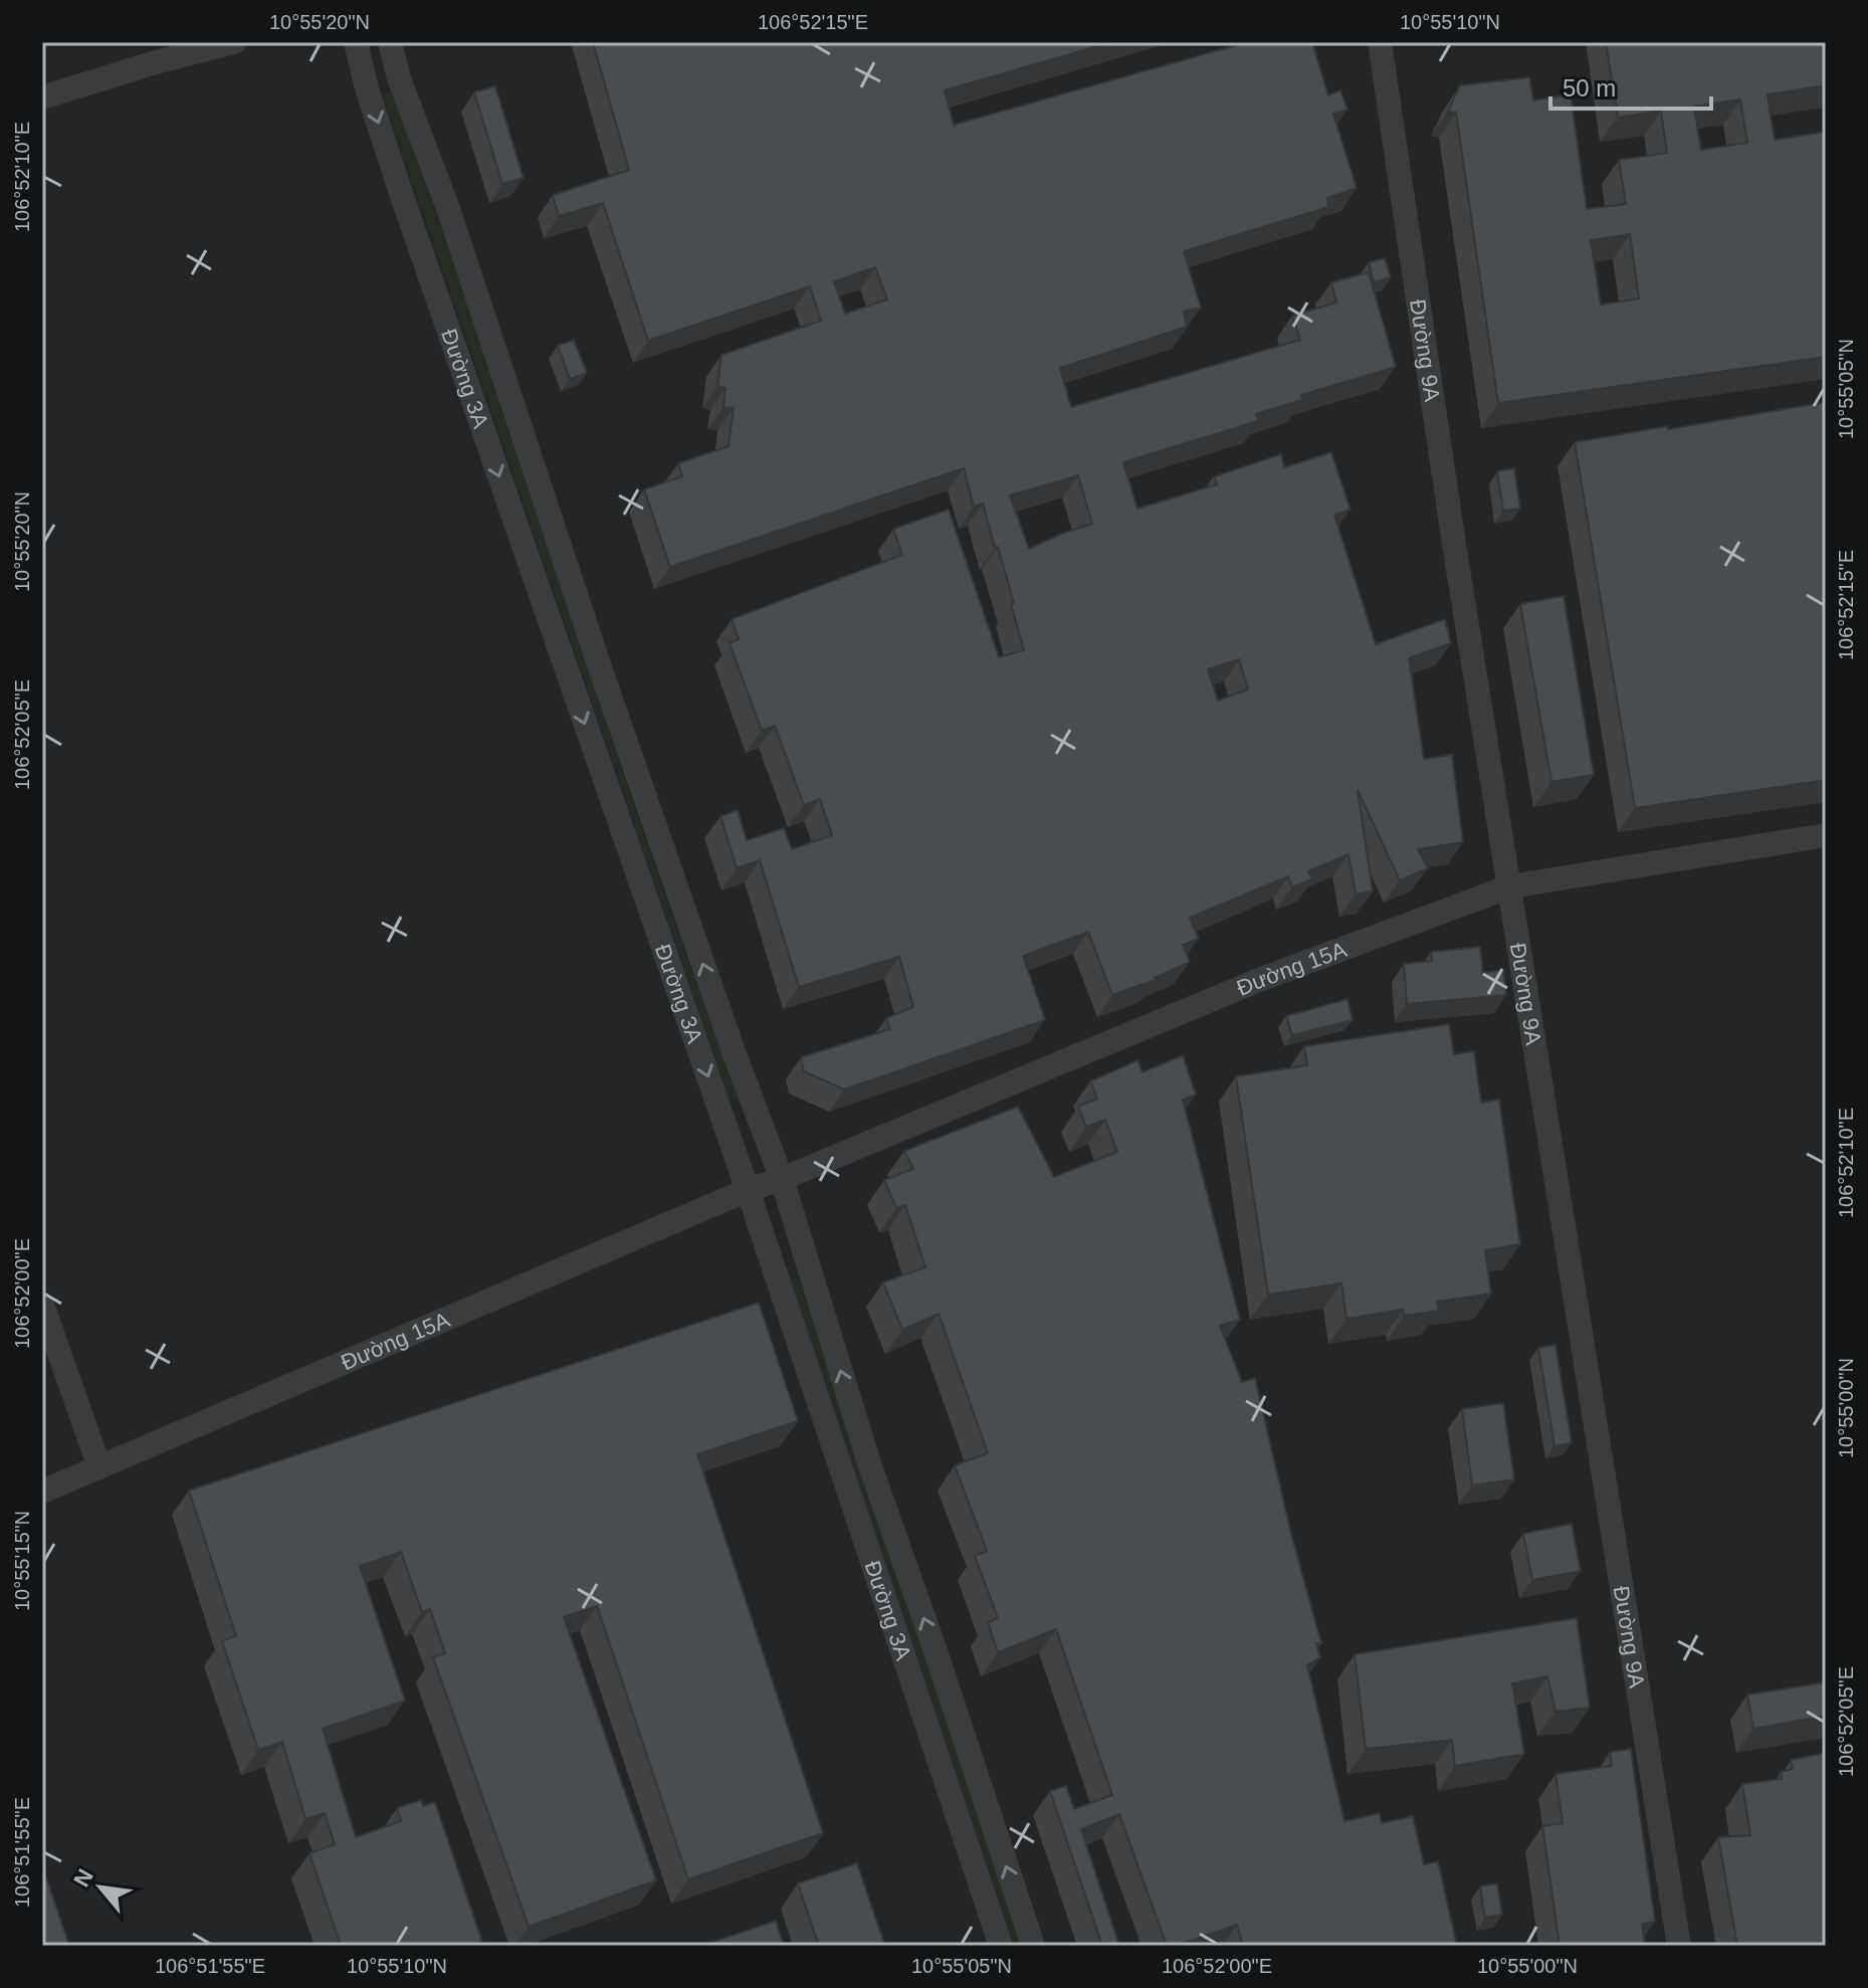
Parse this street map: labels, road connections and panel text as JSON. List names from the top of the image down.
{
  "streets": {
    "street": ["Đường 9A", "Đường 3A", "Đường 15A"]
  },
  "crossings": [
    ["Đường 9A", "Đường 15A"],
    ["Đường 3A", "Đường 15A"]
  ],
  "scale_bar": "50 m",
  "north": "top left",
  "coordinates": [
    "10°55'20\"N",
    "106°52'15\"E",
    "10°55'10\"N",
    "106°52'10\"E",
    "10°55'05\"N",
    "106°52'05\"E",
    "106°52'00\"E",
    "10°55'00\"N",
    "10°55'15\"N",
    "106°51'55\"E"
  ]
}
